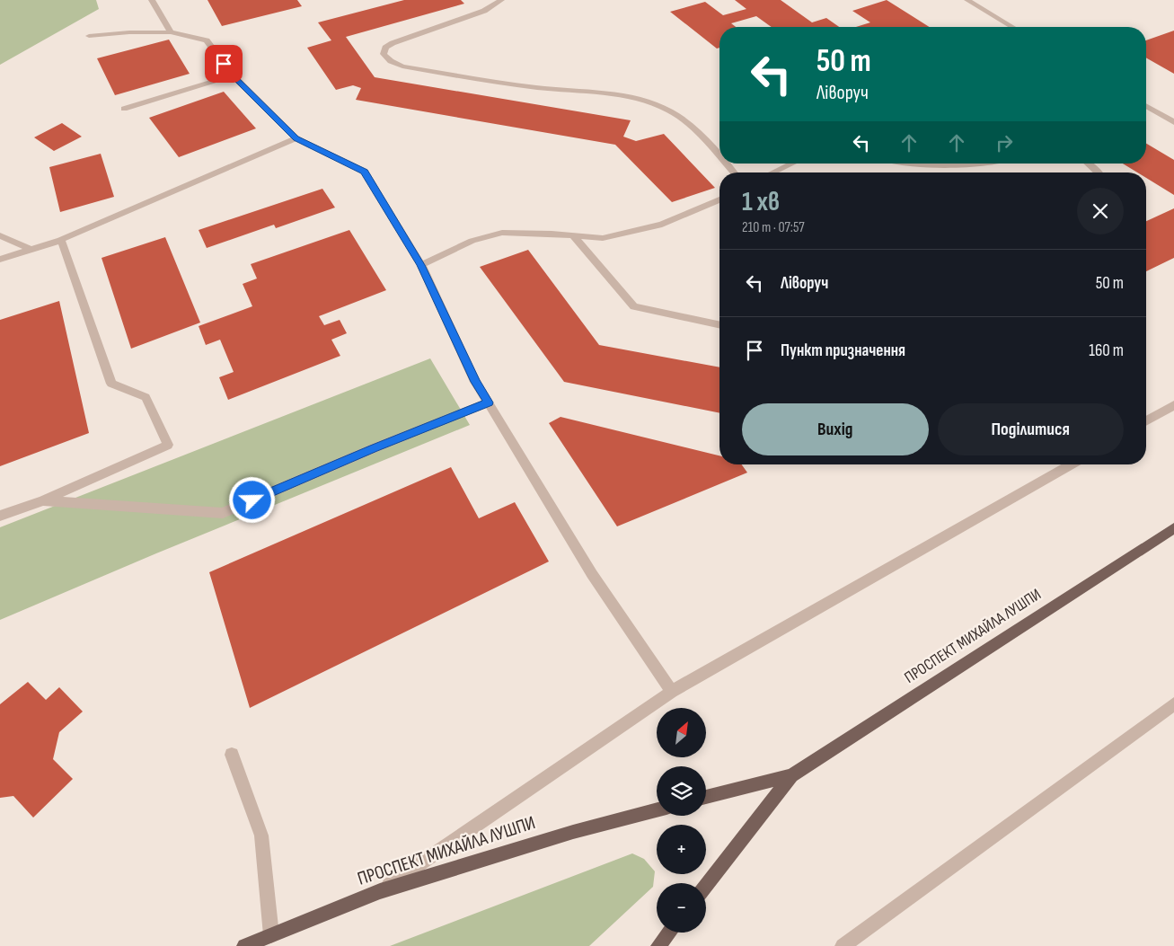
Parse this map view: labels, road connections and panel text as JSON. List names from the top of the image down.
{
  "streets": {
    "main road": ["ПРОСПЕКТ МИХАЙЛА ЛУШПИ"]
  },
  "north": "top right",
  "page": {
    "turn": ["50 m", "Ліворуч"],
    "heading": ["1 хв", "210 m · 07:57"],
    "list": [
      {
        "name": "Ліворуч",
        "value": "50 m"
      },
      {
        "name": "Пункт призначення",
        "value": "160 m"
      }
    ],
    "buttons": ["Вихід", "Поділитися"],
    "map_buttons": ["+", "−"]
  }
}
